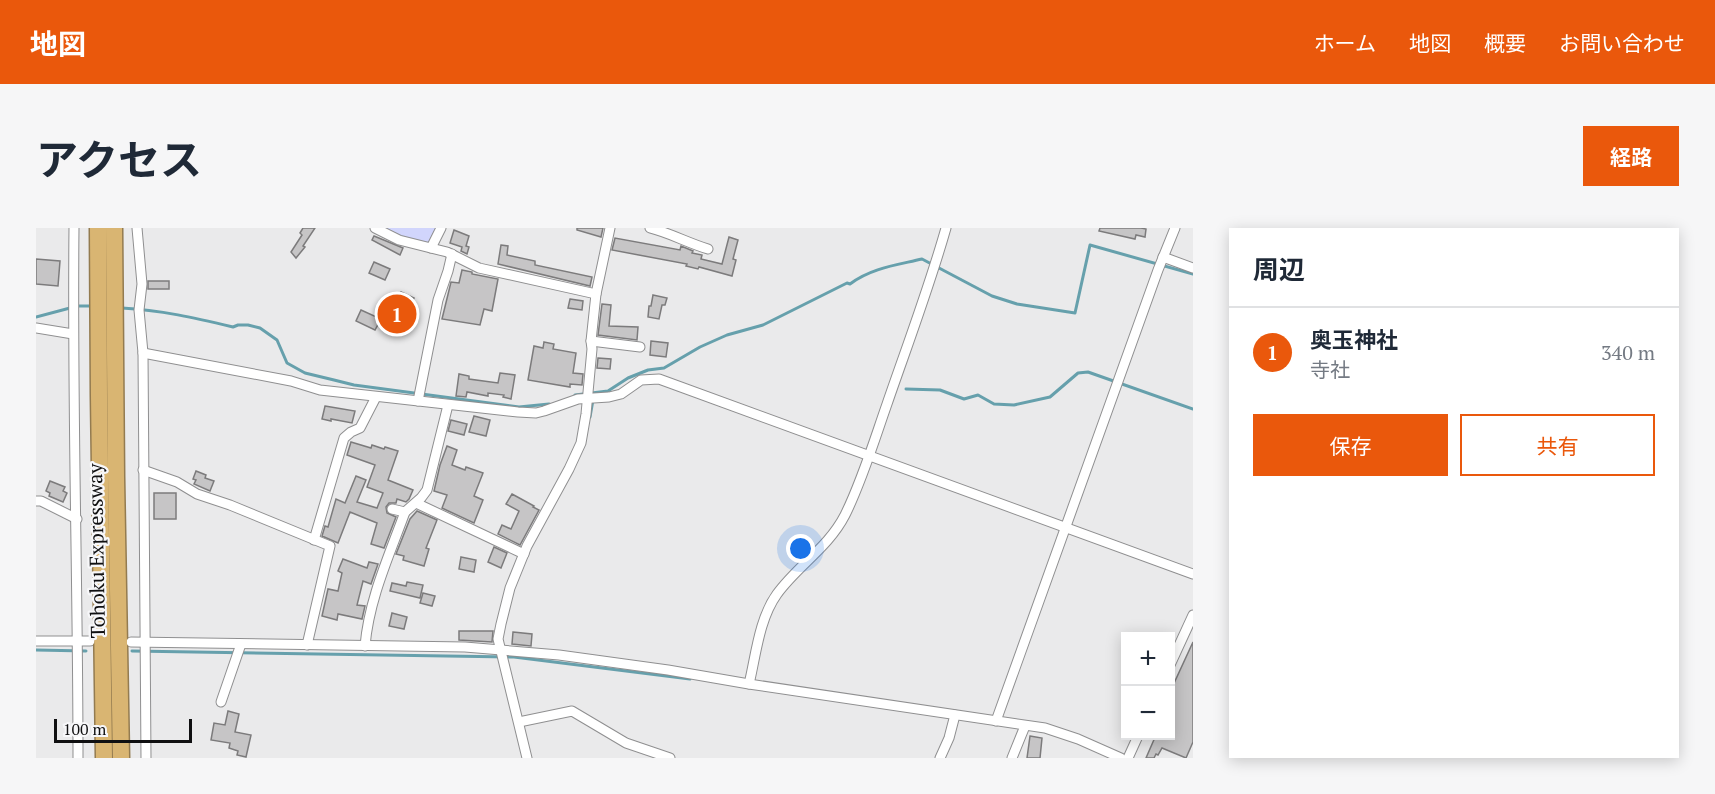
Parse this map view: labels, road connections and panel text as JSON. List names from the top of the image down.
{
  "streets": {
    "highway": ["Tohoku Expressway"]
  },
  "scale_bar": "100 m",
  "page": {
    "header": "地図",
    "nav": [
      "ホーム",
      "地図",
      "概要",
      "お問い合わせ"
    ],
    "title": "アクセス",
    "buttons": [
      "経路",
      ["保存", "共有"]
    ],
    "heading": "周辺",
    "pins": "1",
    "list": [
      {
        "mark": "1",
        "name": "奥玉神社",
        "note": "寺社",
        "value": "340 m"
      }
    ],
    "map_buttons": ["+", "−"],
    "scale": "100 m"
  }
}
